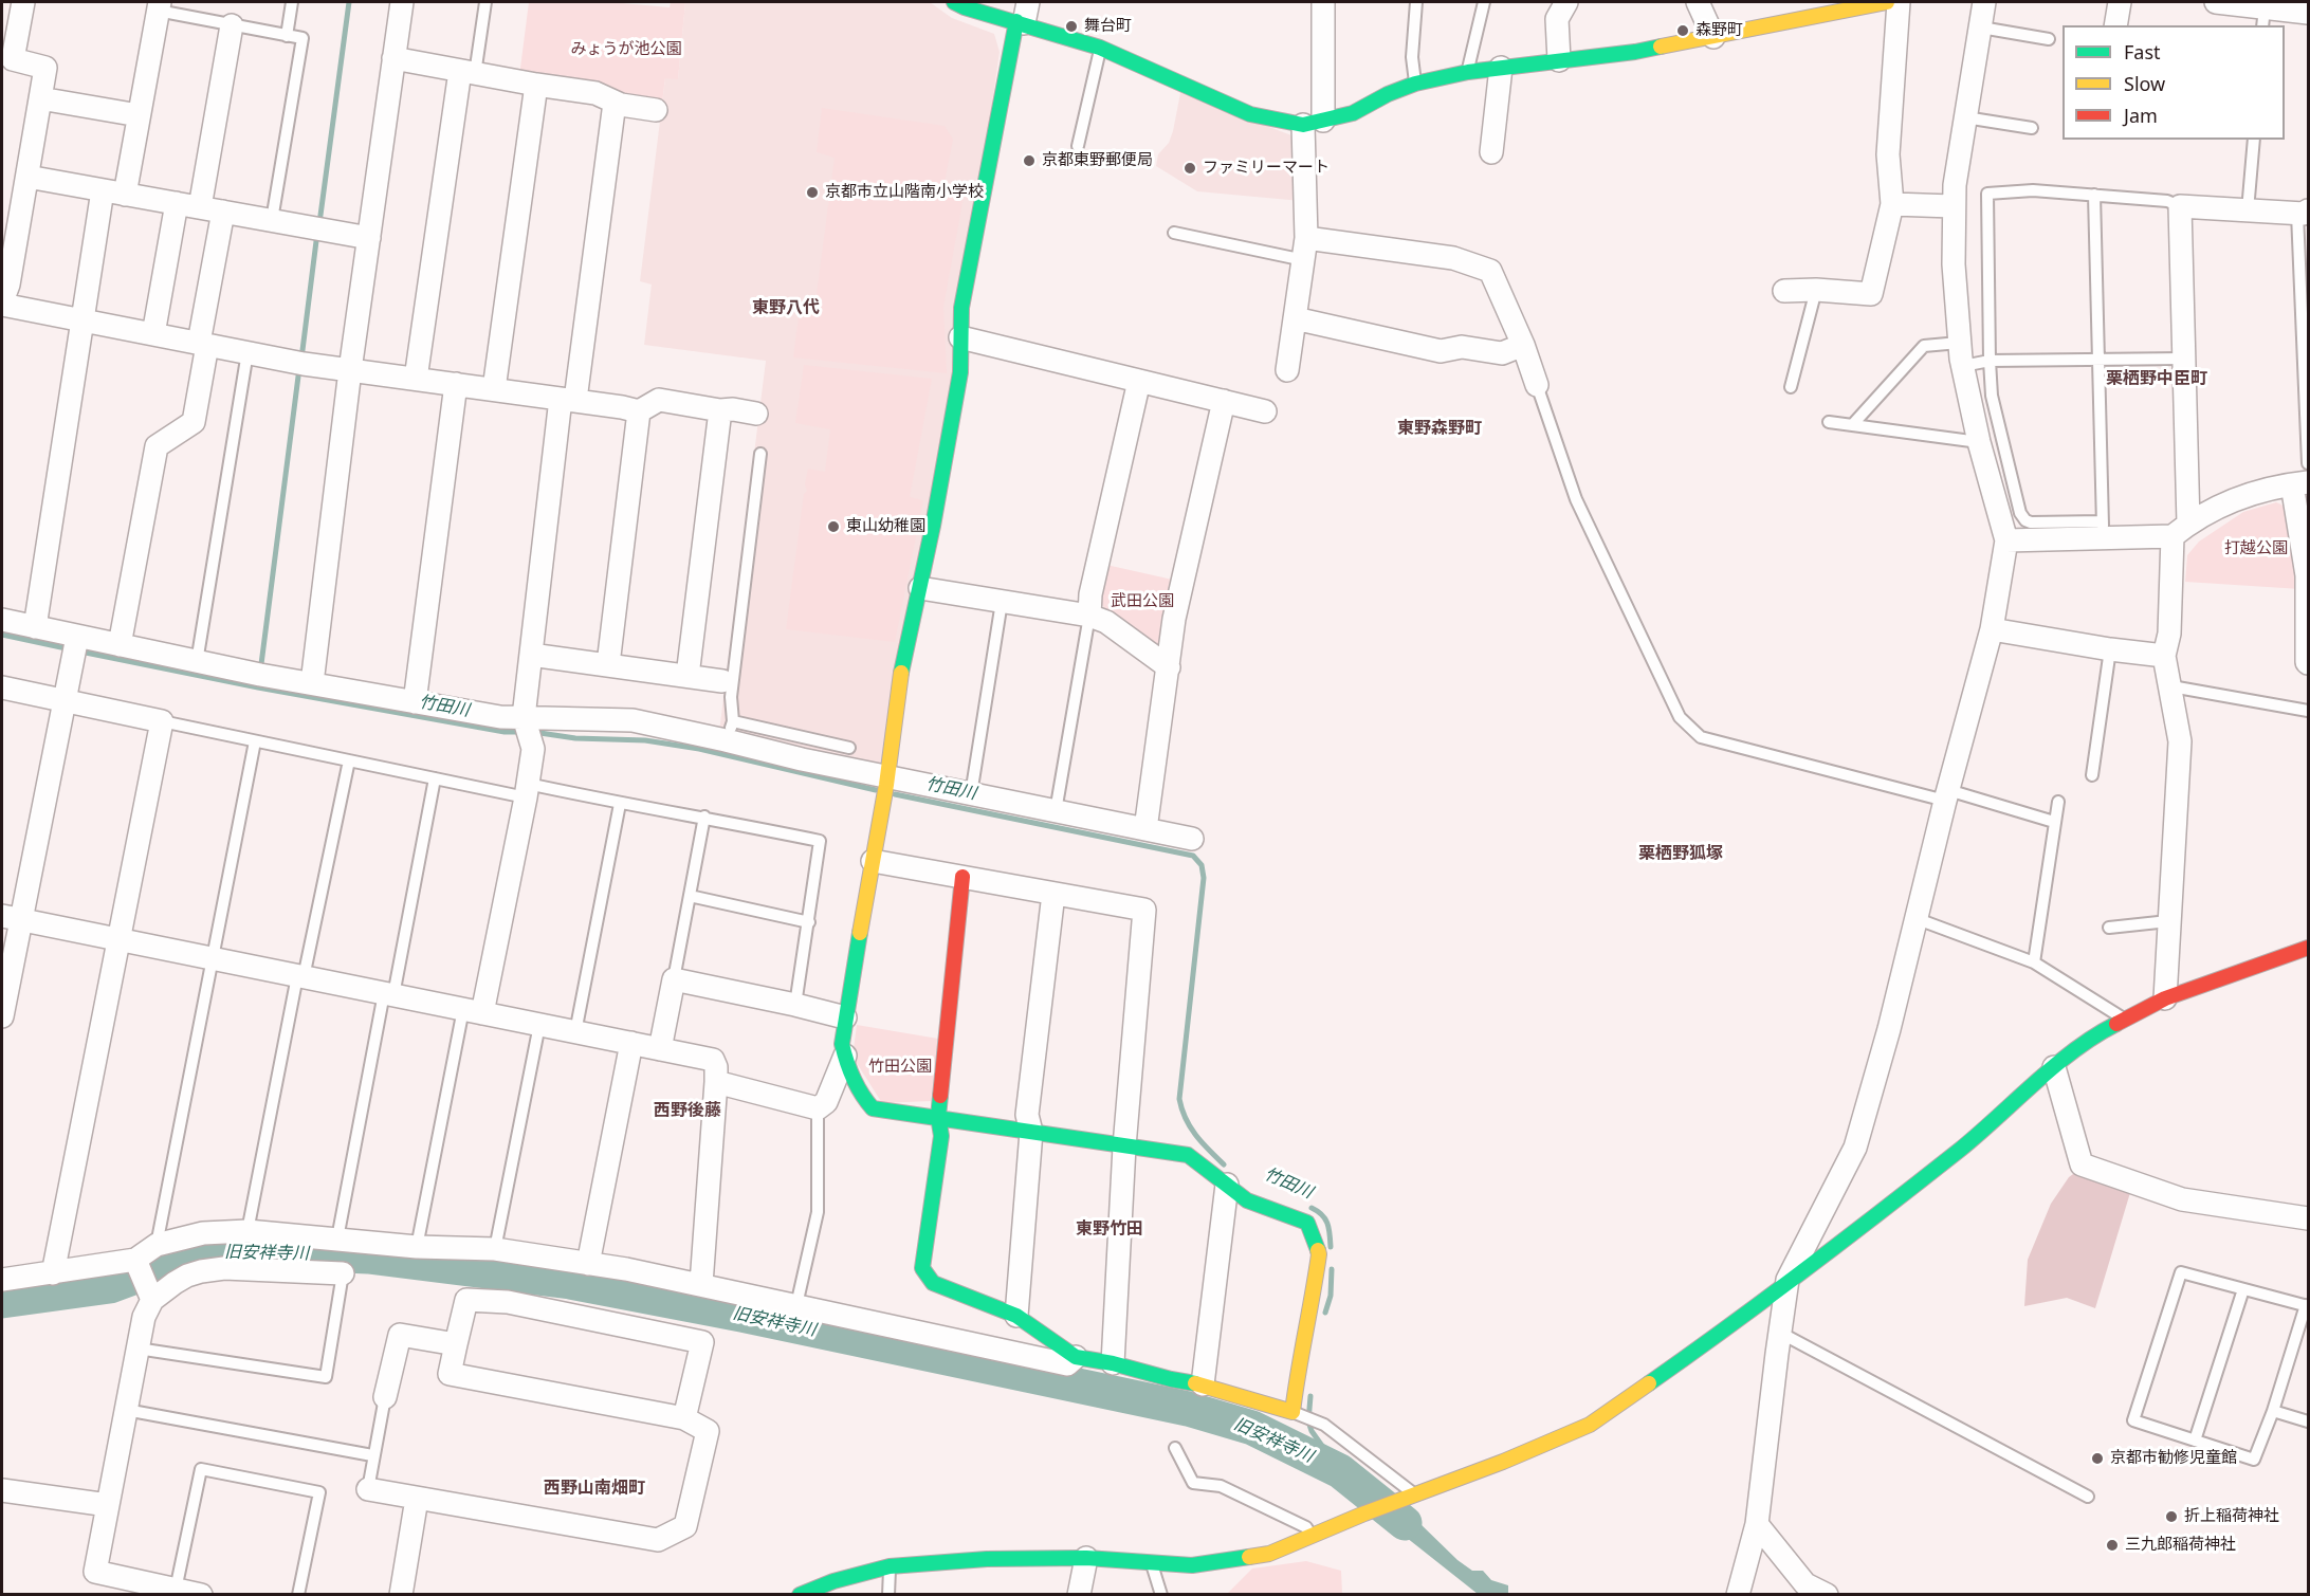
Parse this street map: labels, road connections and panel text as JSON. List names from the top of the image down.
{
  "districts": [
    "東野八代",
    "栗栖野中臣町",
    "東野森野町",
    "栗栖野狐塚",
    "西野後藤",
    "東野竹田",
    "西野山南畑町"
  ],
  "water": ["竹田川", "旧安祥寺川"],
  "parks": [
    "みょうが池公園",
    "打越公園",
    "武田公園",
    "竹田公園"
  ],
  "places": [
    "舞台町",
    "森野町",
    "京都東野郵便局",
    "ファミリーマート",
    "京都市立山階南小学校",
    "東山幼稚園",
    "京都市勧修児童館",
    "折上稲荷神社",
    "三九郎稲荷神社"
  ],
  "legend": ["Fast", "Slow", "Jam"]
}
